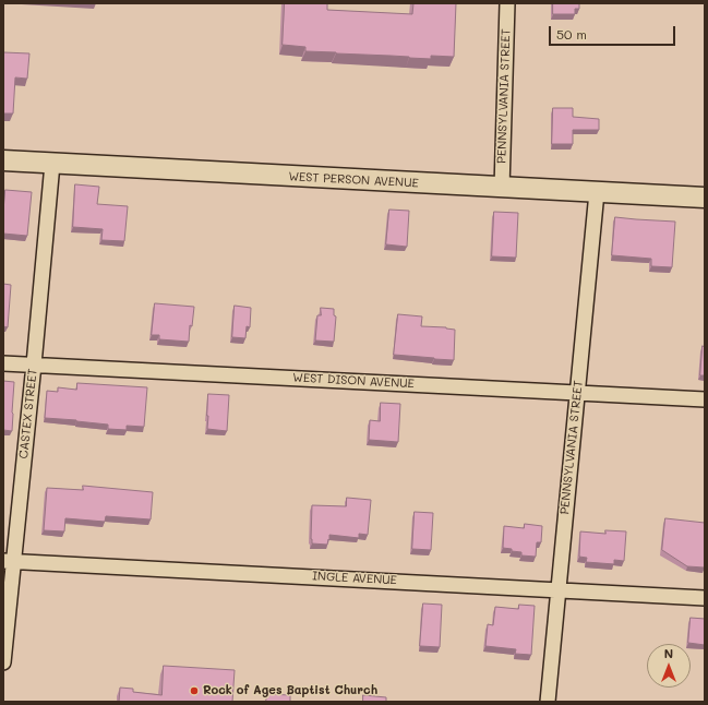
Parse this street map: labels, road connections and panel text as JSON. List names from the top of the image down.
{
  "streets": {
    "street": [
      "PENNSYLVANIA STREET",
      "WEST PERSON AVENUE",
      "WEST DISON AVENUE",
      "CASTEX STREET",
      "INGLE AVENUE"
    ]
  },
  "crossings": [
    ["PENNSYLVANIA STREET", "WEST PERSON AVENUE"],
    ["PENNSYLVANIA STREET", "WEST DISON AVENUE"],
    ["PENNSYLVANIA STREET", "INGLE AVENUE"],
    ["WEST PERSON AVENUE", "CASTEX STREET"],
    ["WEST DISON AVENUE", "CASTEX STREET"],
    ["CASTEX STREET", "INGLE AVENUE"]
  ],
  "places": ["Rock of Ages Baptist Church"],
  "scale_bar": "50 m",
  "north": "top"
}
